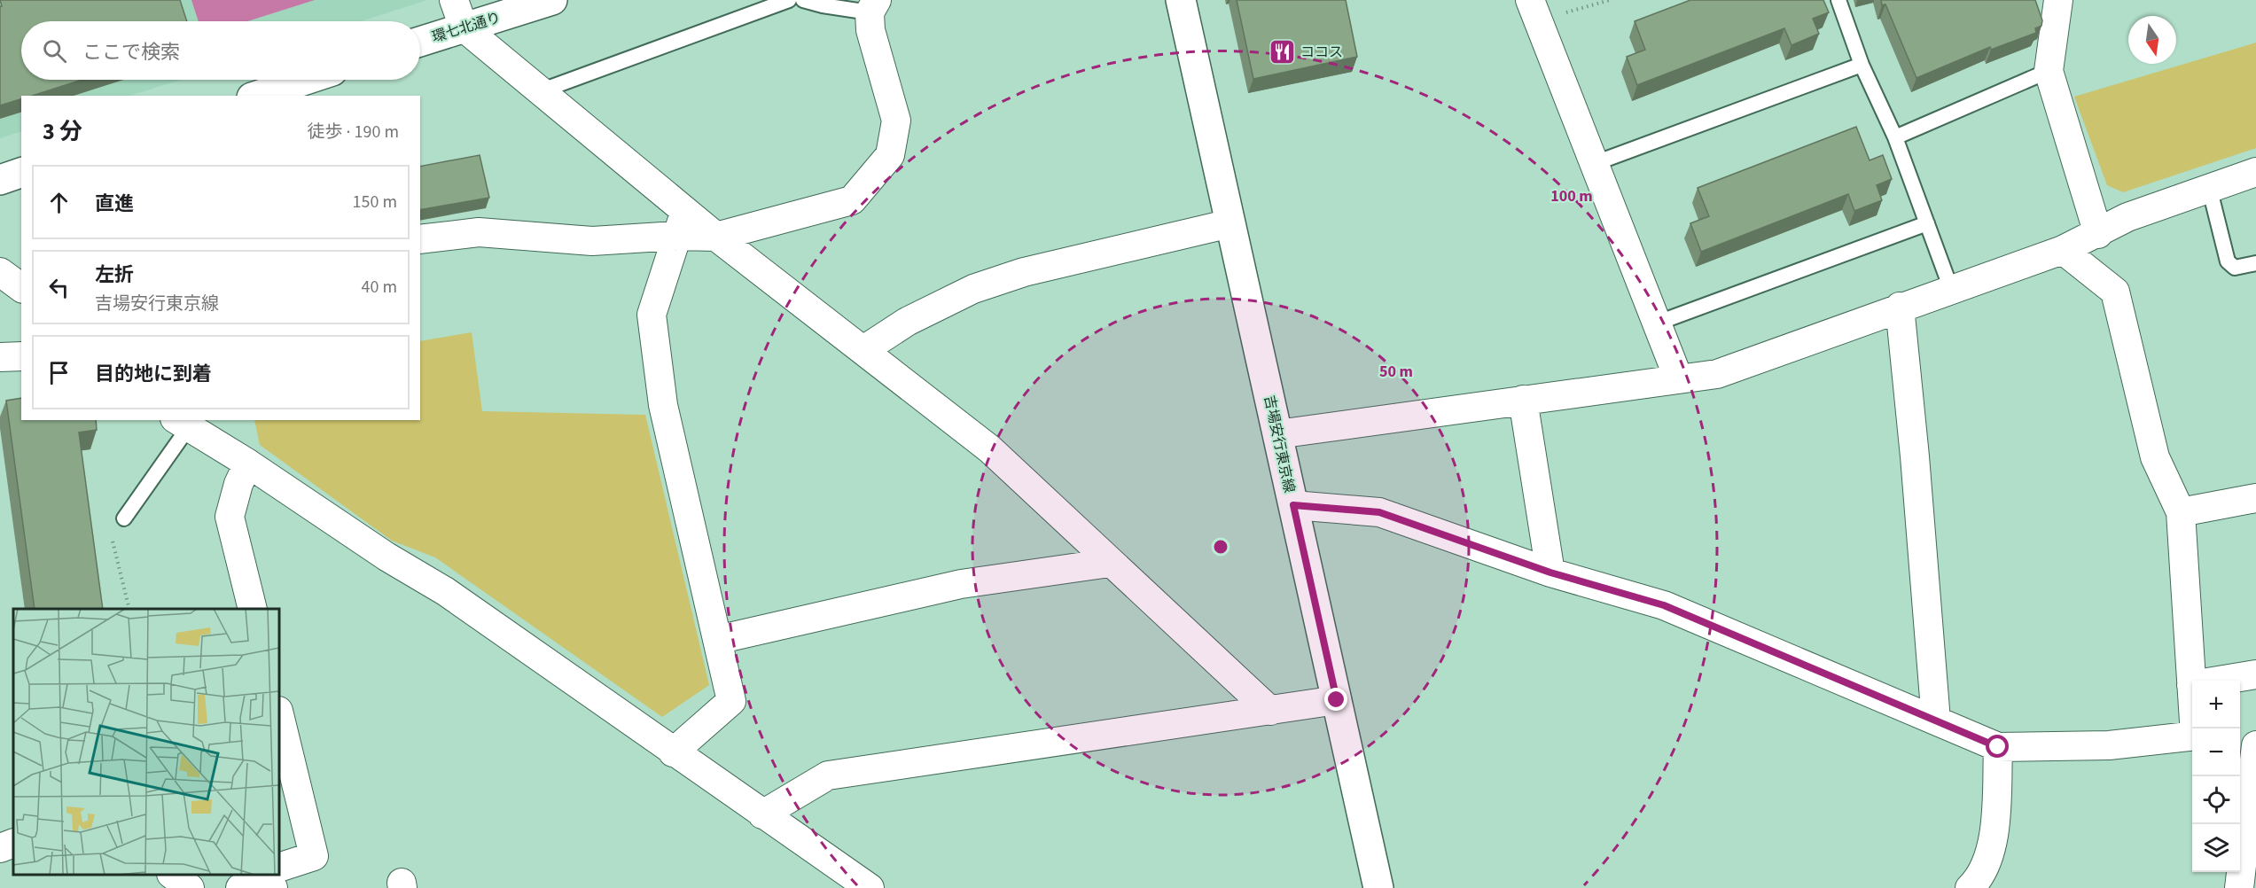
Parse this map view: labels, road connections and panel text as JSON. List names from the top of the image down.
{
  "streets": {
    "main road": ["環七北通り", "吉場安行東京線"]
  },
  "places": {
    "restaurant": ["ココス"]
  },
  "north": "bottom",
  "page": {
    "search": "ここで検索",
    "heading": ["3 分", "徒歩 · 190 m"],
    "list": [
      ["直進", "150 m"],
      ["左折", "吉場安行東京線", "40 m"],
      "目的地に到着"
    ],
    "map_buttons": ["+", "−"]
  },
  "rings": ["100 m", "50 m"]
}
